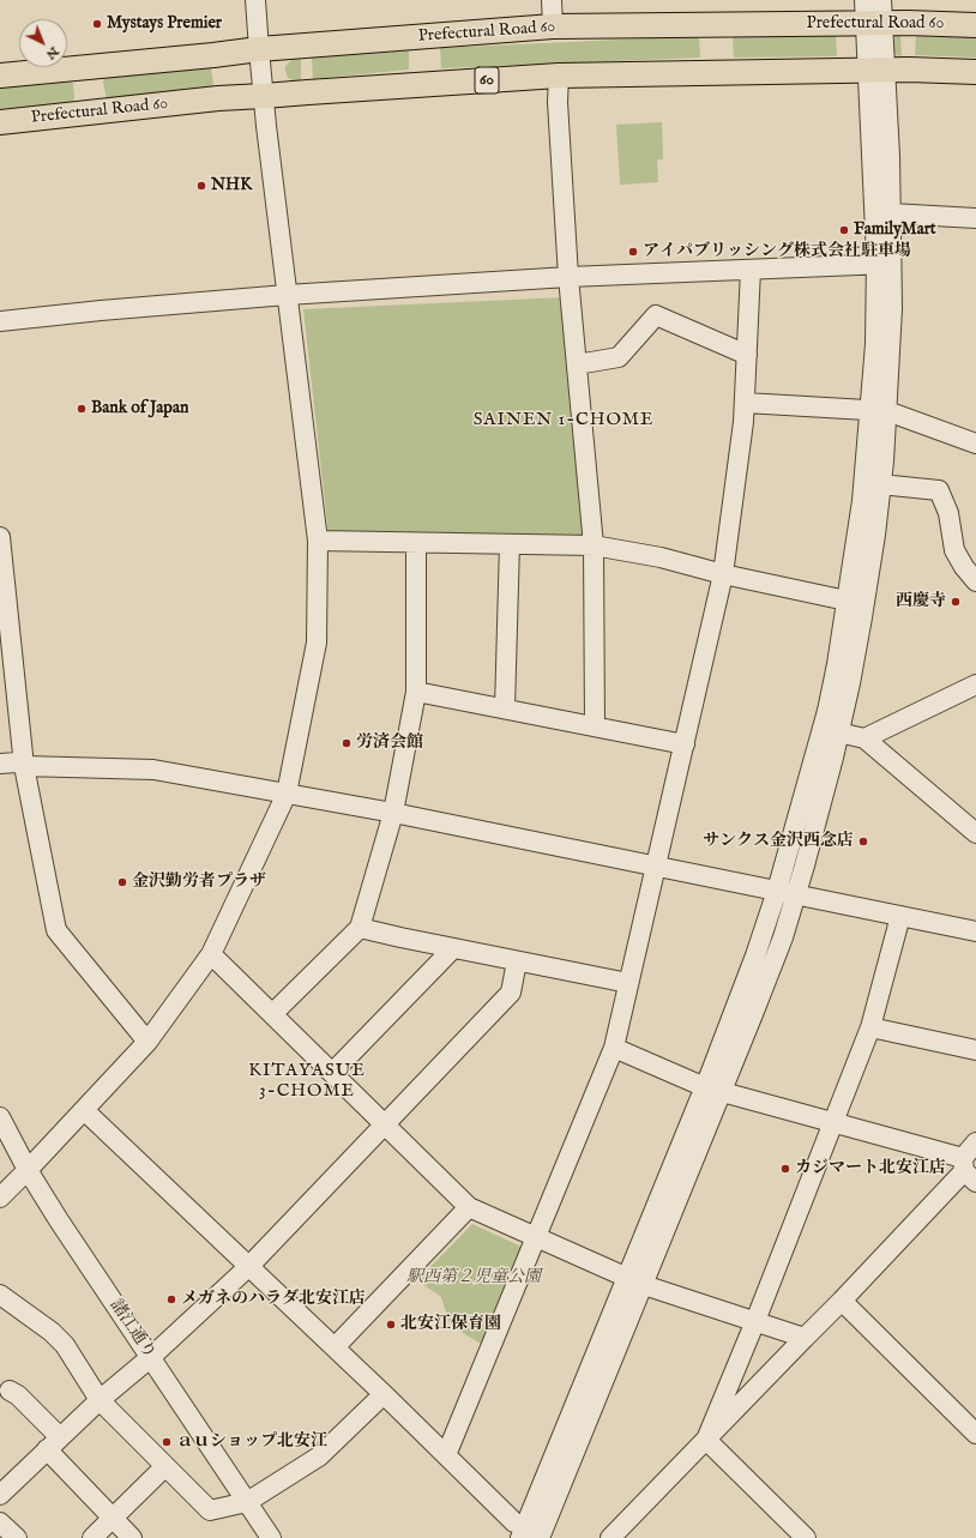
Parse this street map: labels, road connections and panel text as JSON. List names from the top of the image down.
{
  "streets": {
    "main road": ["Prefectural Road 60", "60"],
    "street": ["諸江通り"]
  },
  "districts": ["SAINEN 1-CHOME", "KITAYASUE 3-CHOME"],
  "parks": ["駅西第２児童公園"],
  "places": [
    "Mystays Premier",
    "NHK",
    "FamilyMart",
    "アイパブリッシング株式会社駐車場",
    "Bank of Japan",
    "西慶寺",
    "労済会館",
    "サンクス金沢西念店",
    "金沢勤労者プラザ",
    "カジマート北安江店",
    "メガネのハラダ北安江店",
    "北安江保育園",
    "ａｕショップ北安江"
  ],
  "north": "bottom right"
}
